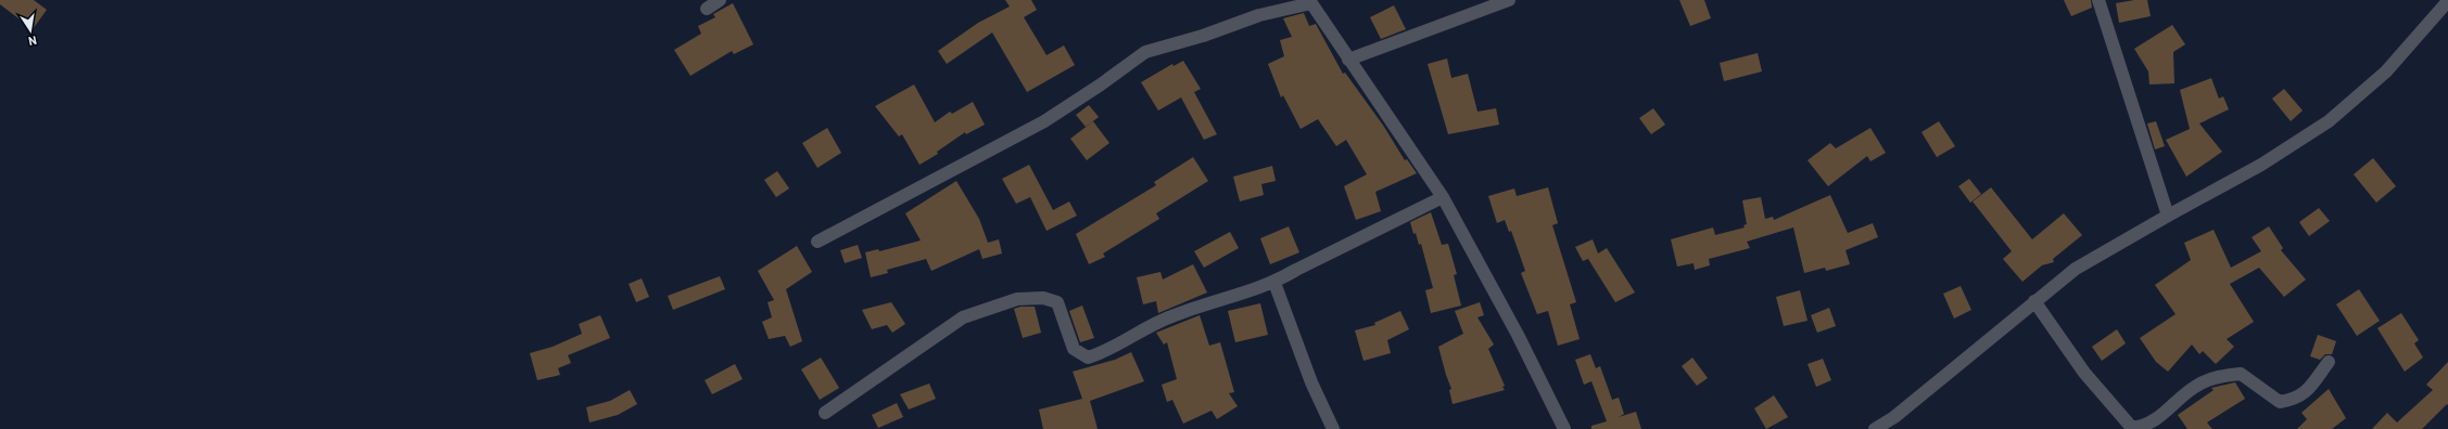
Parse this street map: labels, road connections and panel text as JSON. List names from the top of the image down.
{
  "north": "bottom"
}
